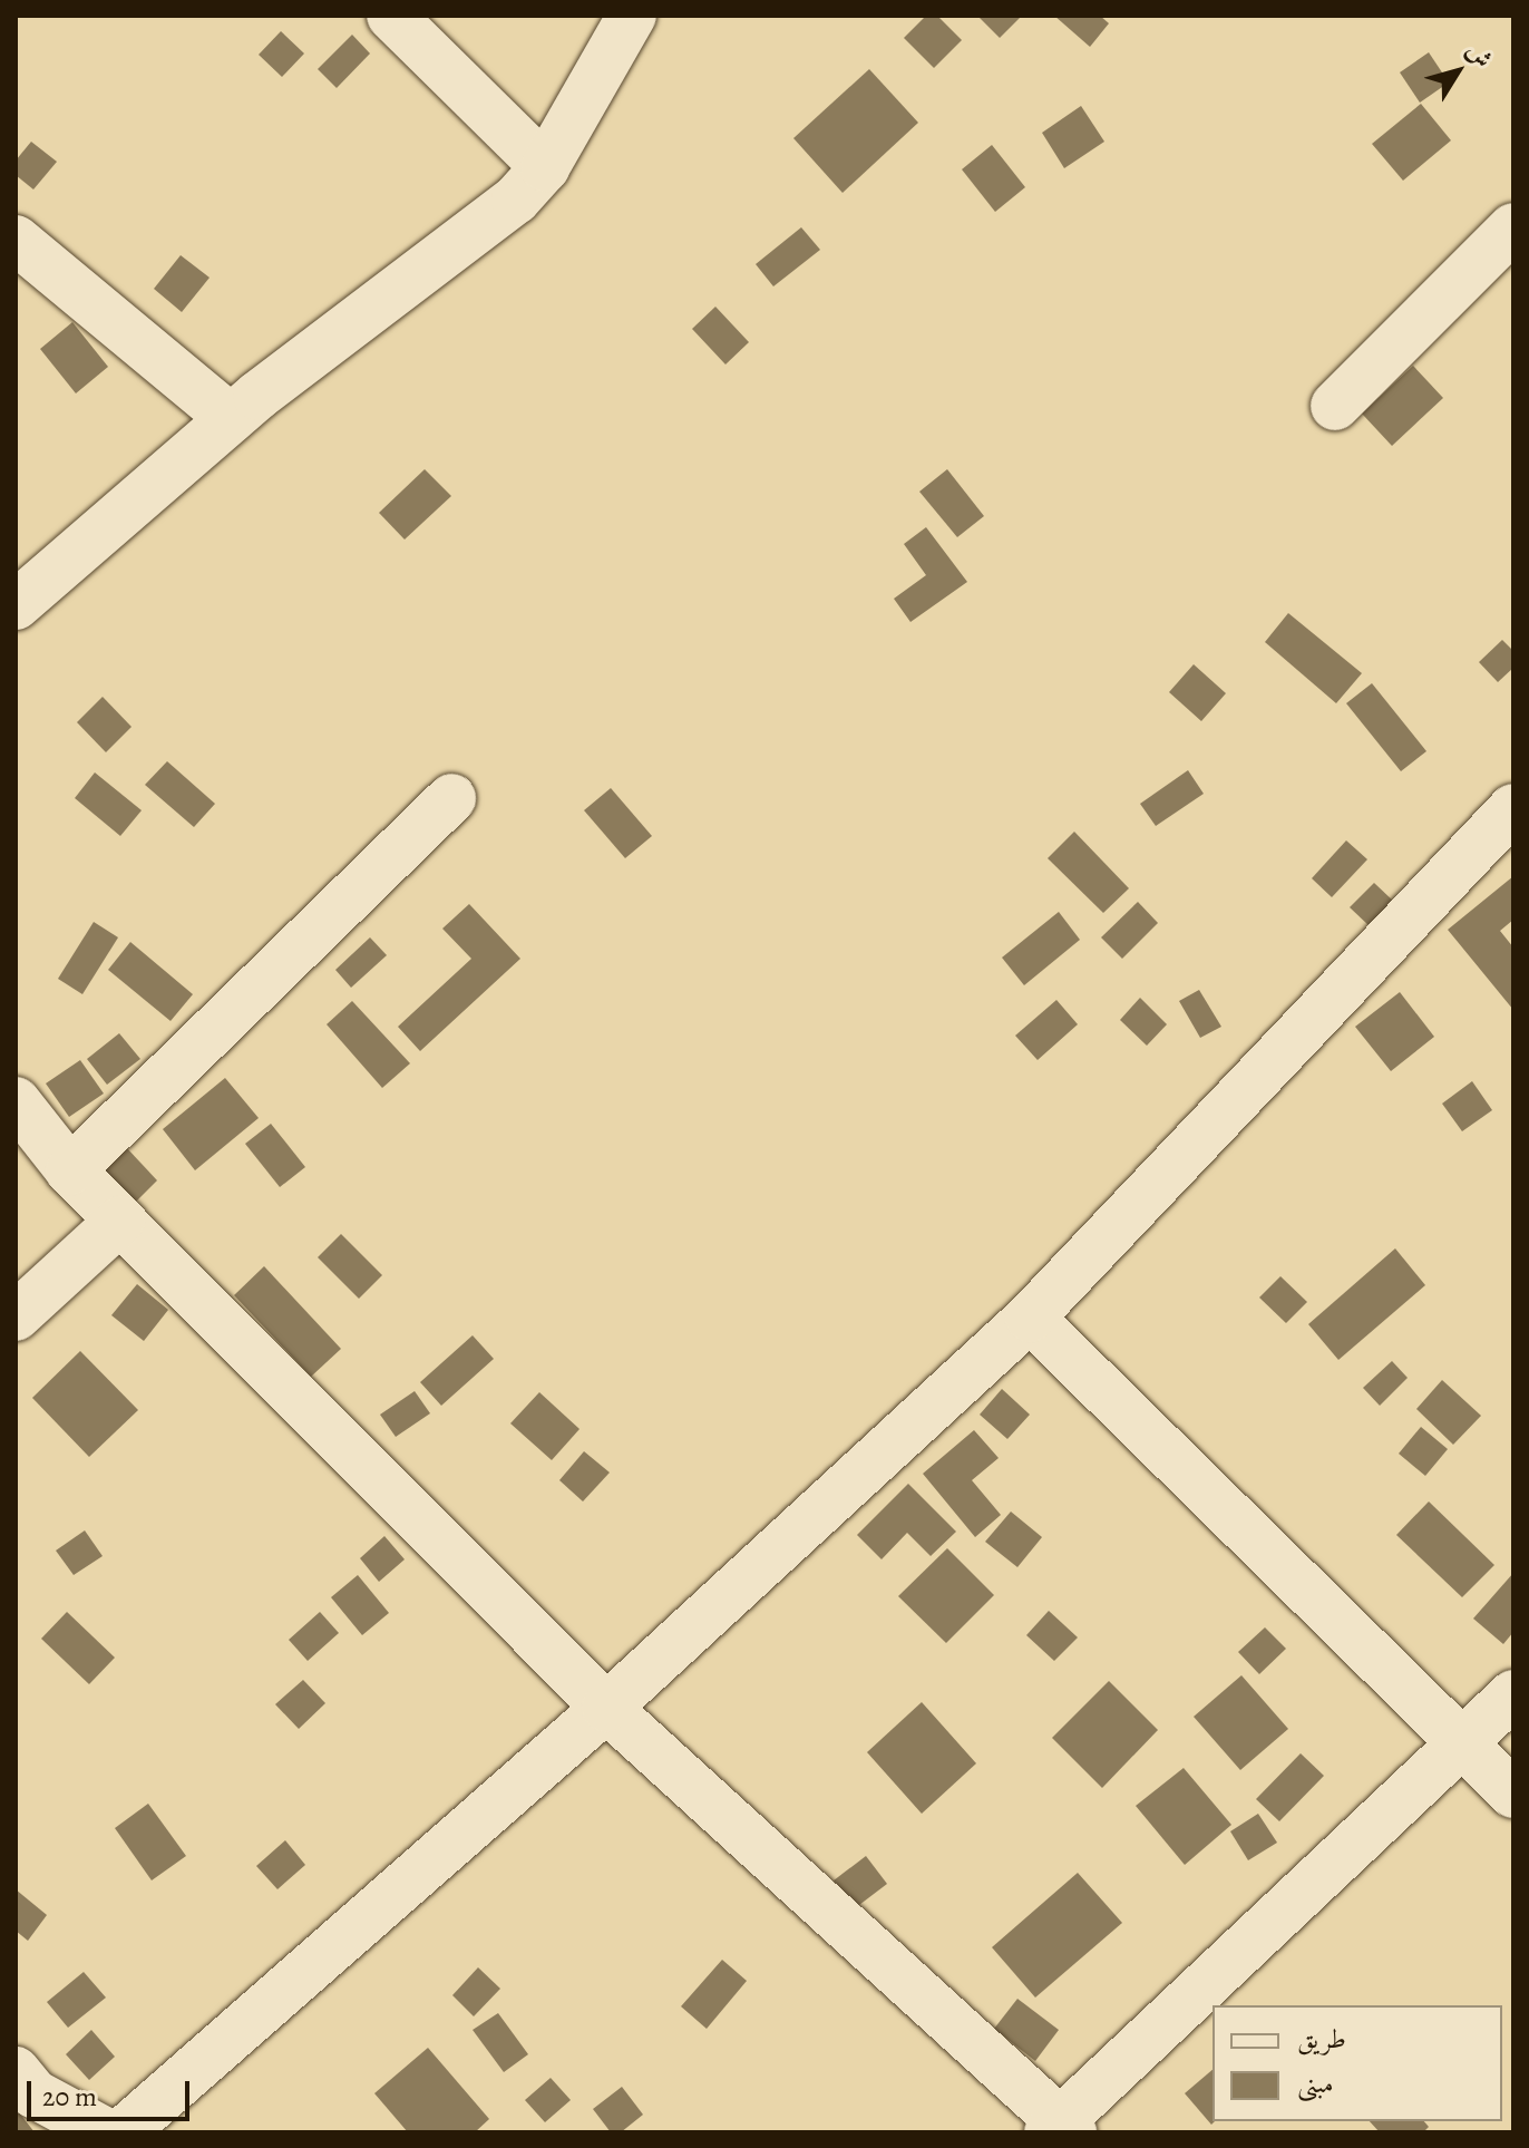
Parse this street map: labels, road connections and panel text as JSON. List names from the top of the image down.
{
  "legend": ["طريق", "مبنى"],
  "scale_bar": "20 m",
  "north": "top right"
}
